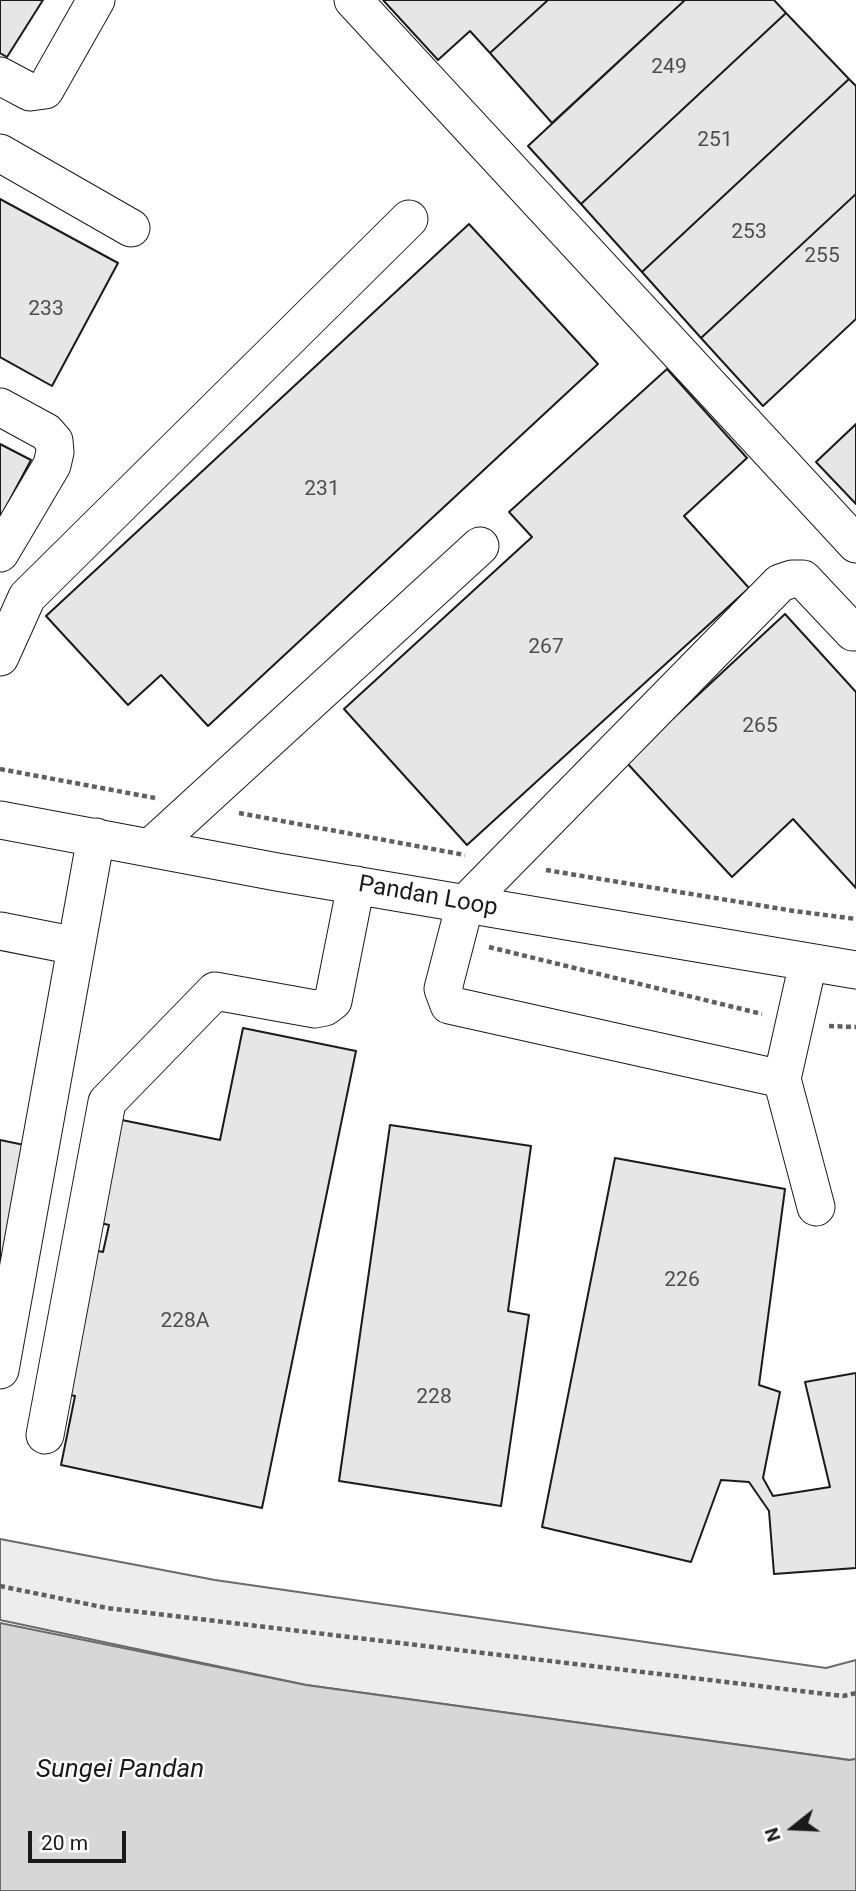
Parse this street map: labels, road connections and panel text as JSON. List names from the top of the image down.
{
  "streets": {
    "street": ["Pandan Loop"]
  },
  "water": ["Sungei Pandan"],
  "house_numbers": [
    "249",
    "251",
    "253",
    "255",
    "233",
    "231",
    "267",
    "265",
    "226",
    "228A",
    "228"
  ],
  "scale_bar": "20 m",
  "north": "left"
}
